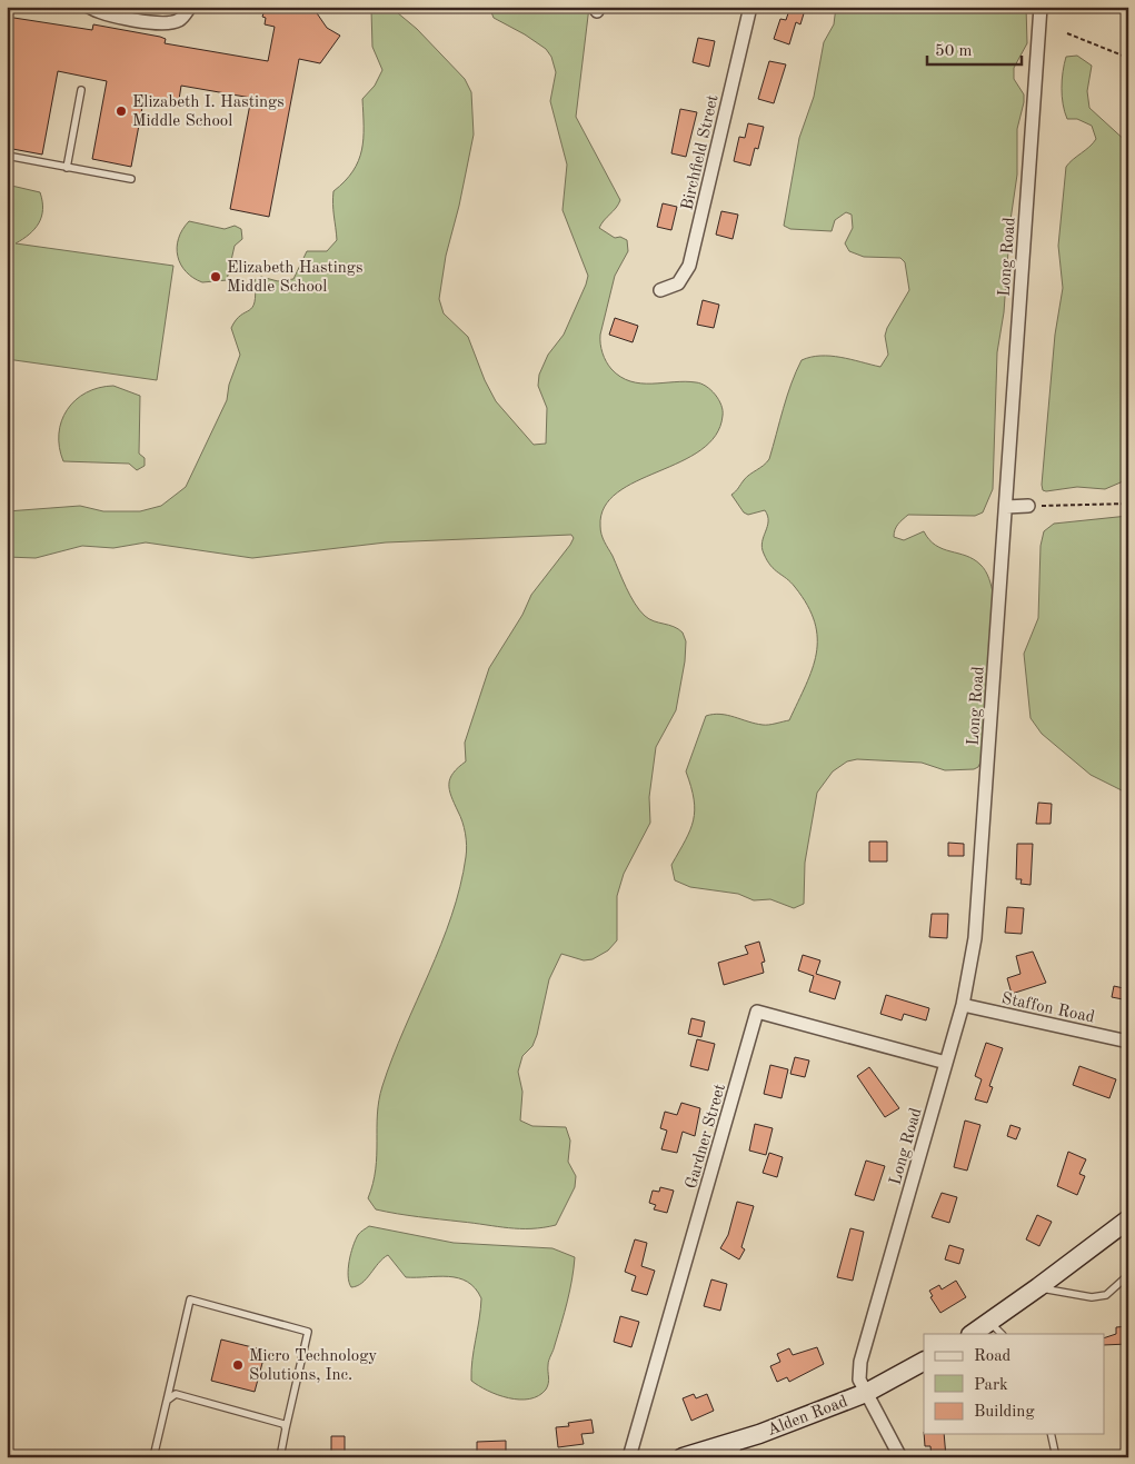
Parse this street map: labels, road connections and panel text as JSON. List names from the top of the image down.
{
  "streets": {
    "main road": ["Alden Road"],
    "street": [
      "Birchfield Street",
      "Long Road",
      "Staffon Road",
      "Gardner Street"
    ]
  },
  "crossings": [
    ["Long Road", "Staffon Road"],
    ["Long Road", "Gardner Street"],
    ["Long Road", "Alden Road"]
  ],
  "places": ["Elizabeth I. Hastings Middle School", "Elizabeth Hastings Middle School", "Micro Technology Solutions, Inc."],
  "legend": ["Road", "Park", "Building"],
  "scale_bar": "50 m"
}
